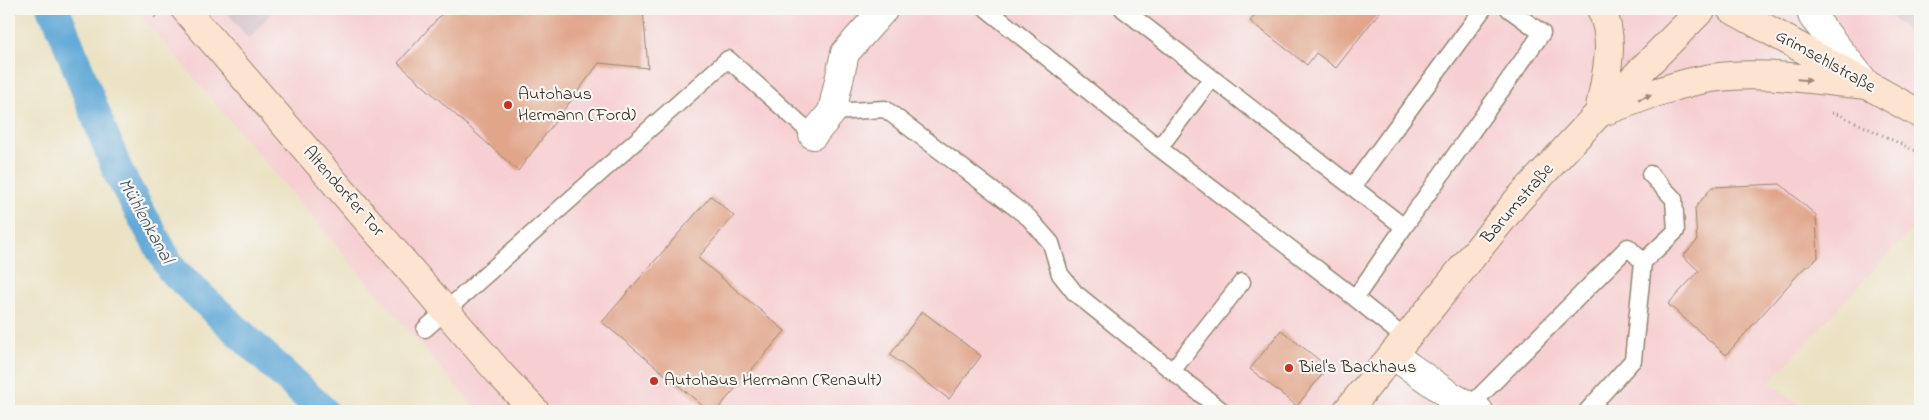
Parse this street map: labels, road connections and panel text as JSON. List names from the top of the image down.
{
  "streets": {
    "main road": ["Grimsehlstraße", "Altendorfer Tor", "Barumstraße"]
  },
  "water": ["Mühlenkanal"],
  "places": ["Autohaus Hermann (Ford)", "Biel's Backhaus", "Autohaus Hermann (Renault)"]
}
